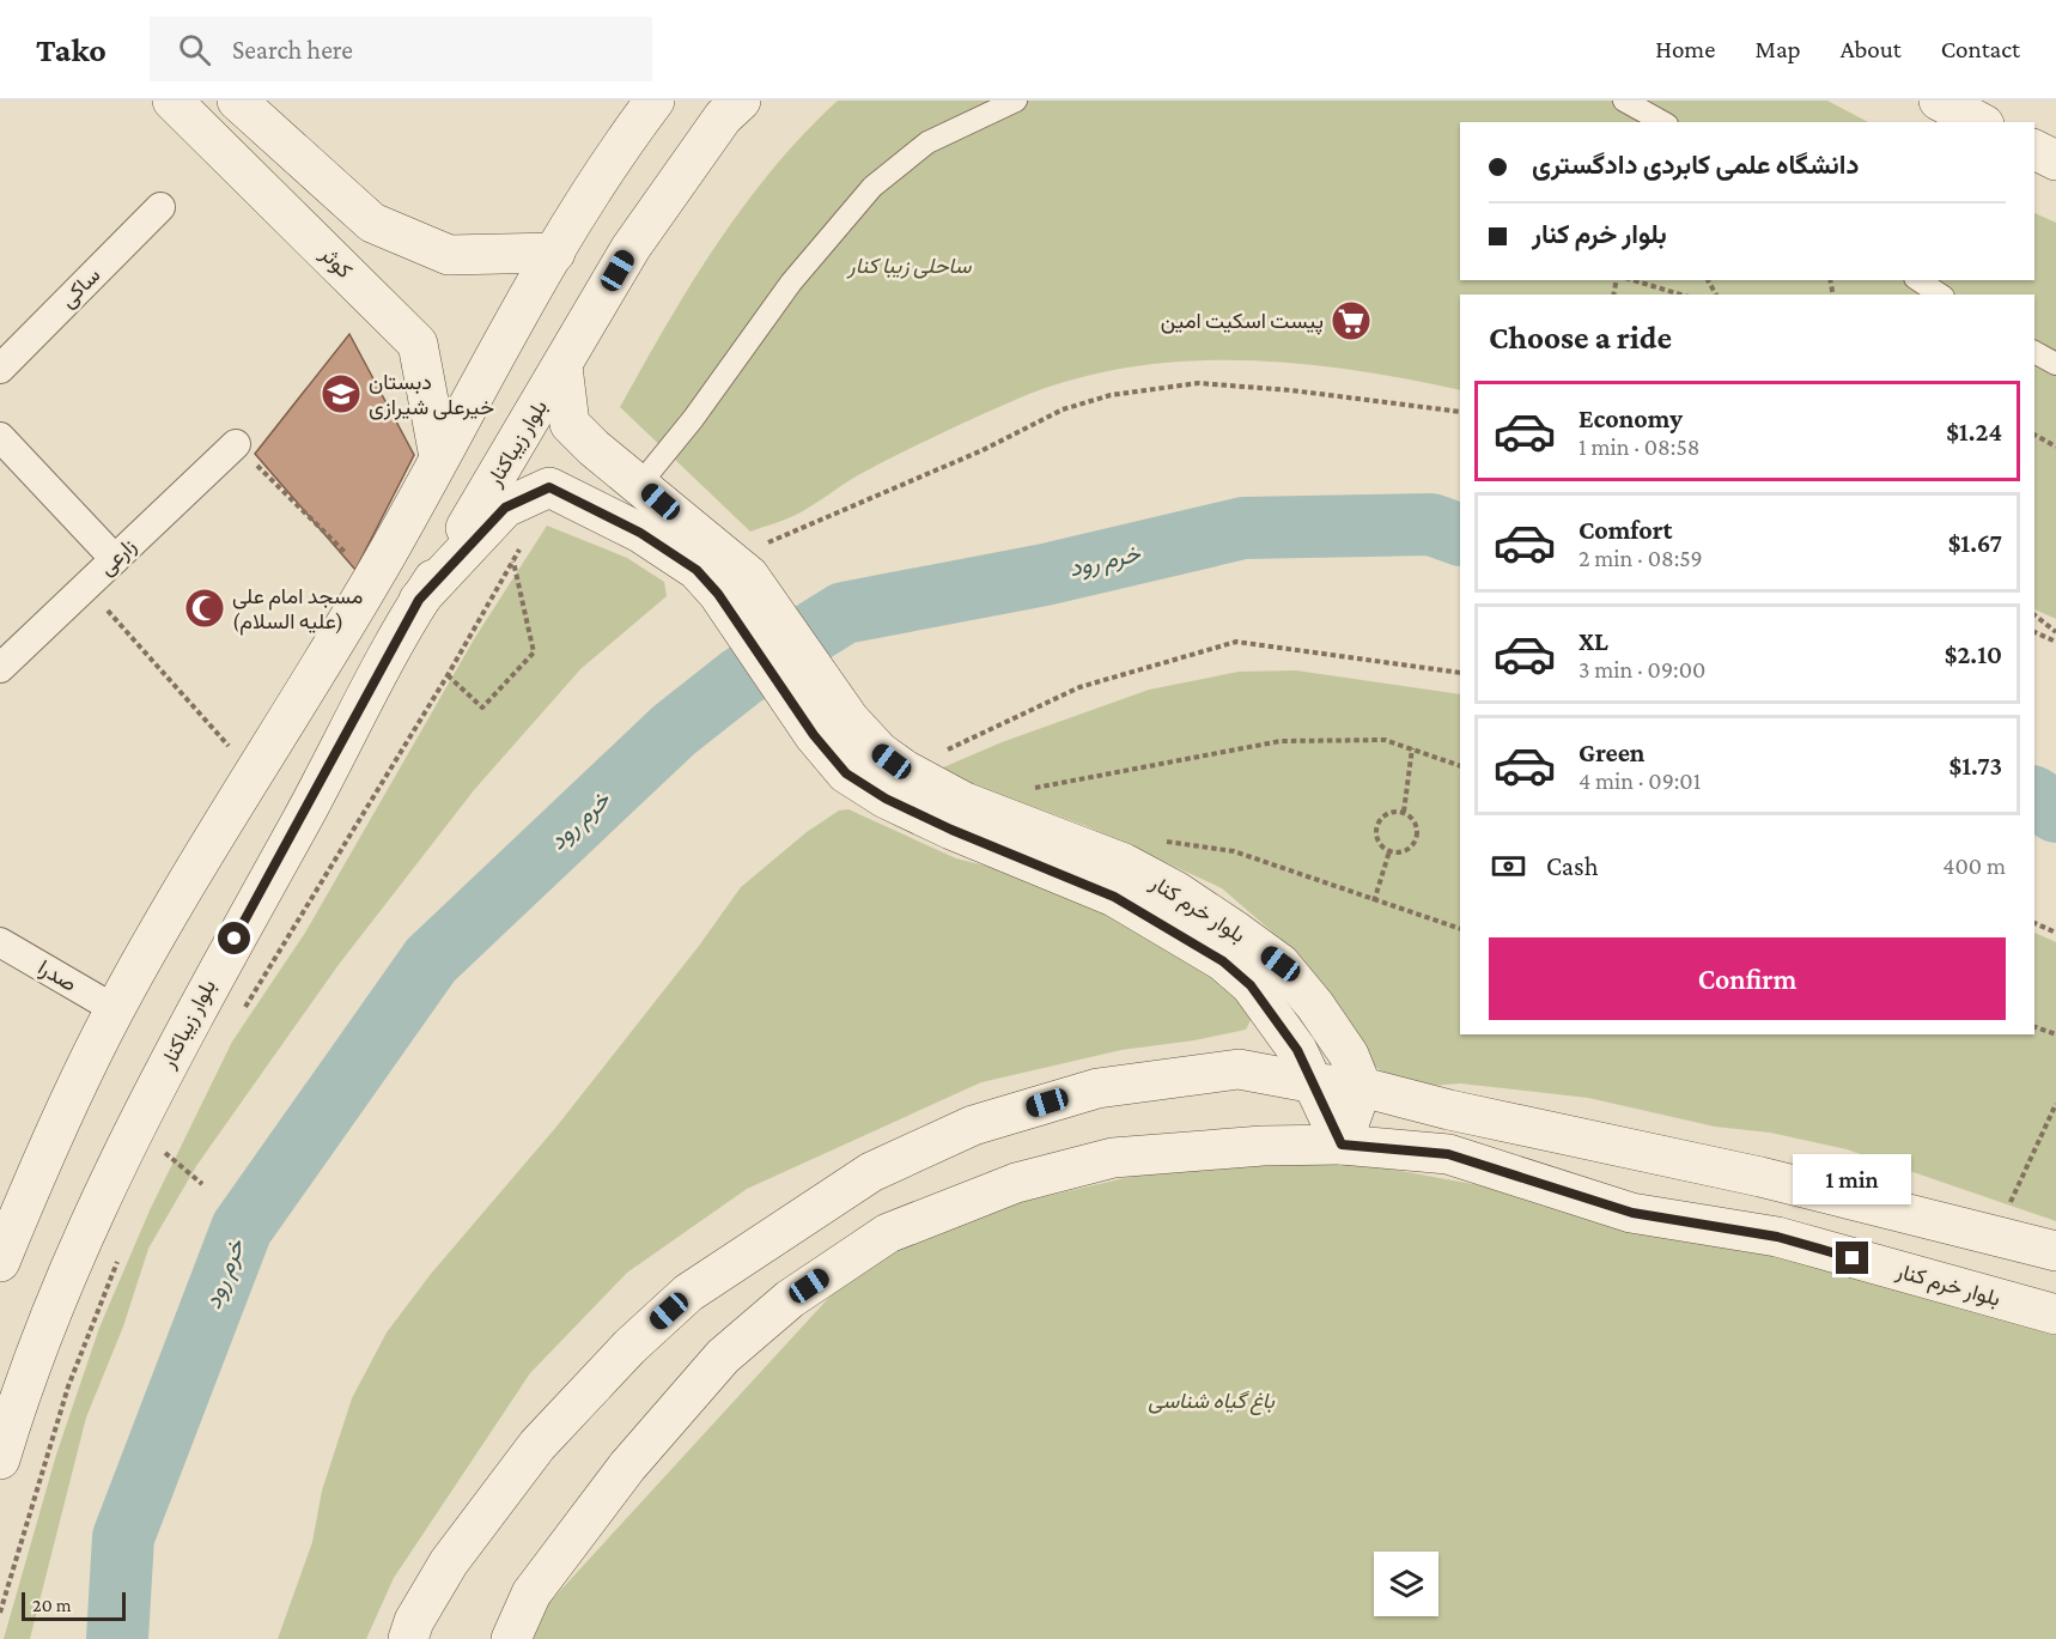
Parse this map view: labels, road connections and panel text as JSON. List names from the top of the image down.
{
  "streets": {
    "main road": ["کوثر", "بلوار زیباکنار", "بلوار خرم کنار"],
    "street": ["ساکی", "زارعی", "صدرا"]
  },
  "water": ["خرم رود"],
  "parks": ["ساحلی زیبا کنار", "باغ گیاه شناسی"],
  "places": {
    "supermarket": ["پیست اسکیت امین"],
    "school or university": ["دبستان خیرعلی شیرازی"],
    "mosque": ["مسجد امام علی (علیه السلام)"]
  },
  "scale_bar": "20 m",
  "page": {
    "header": "Tako",
    "search": "Search here",
    "nav": [
      "Home",
      "Map",
      "About",
      "Contact"
    ],
    "banner": ["دانشگاه علمی کابردی دادگستری", "بلوار خرم کنار"],
    "heading": "Choose a ride",
    "list": [
      {
        "name": "Economy",
        "note": "1 min · 08:58",
        "value": "$1.24"
      },
      {
        "name": "Comfort",
        "note": "2 min · 08:59",
        "value": "$1.67"
      },
      {
        "name": "XL",
        "note": "3 min · 09:00",
        "value": "$2.10"
      },
      {
        "name": "Green",
        "note": "4 min · 09:01",
        "value": "$1.73"
      }
    ],
    "pay": ["Cash", "400 m"],
    "buttons": "Confirm",
    "bubble": "1 min",
    "scale": "20 m"
  }
}
